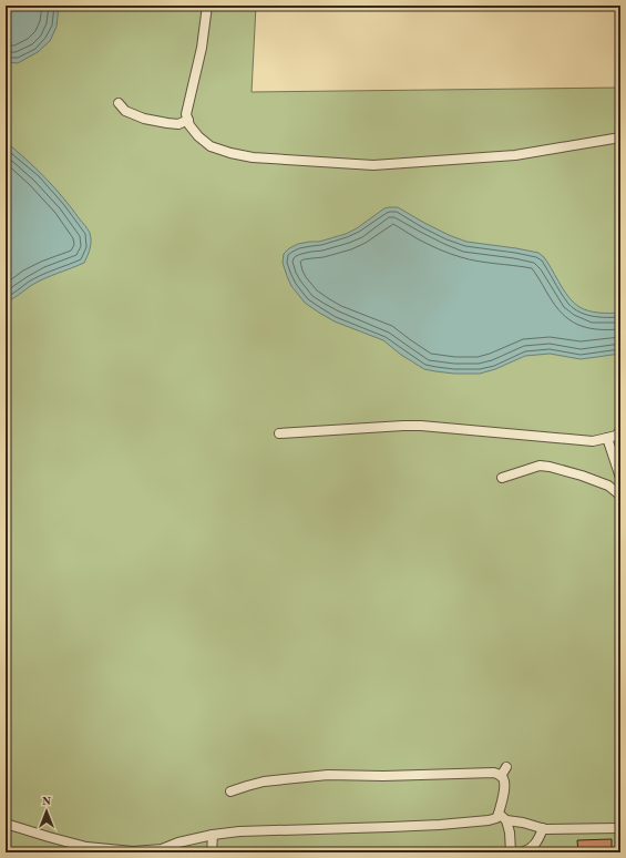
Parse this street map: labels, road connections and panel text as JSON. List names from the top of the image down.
{
  "north": "top"
}
